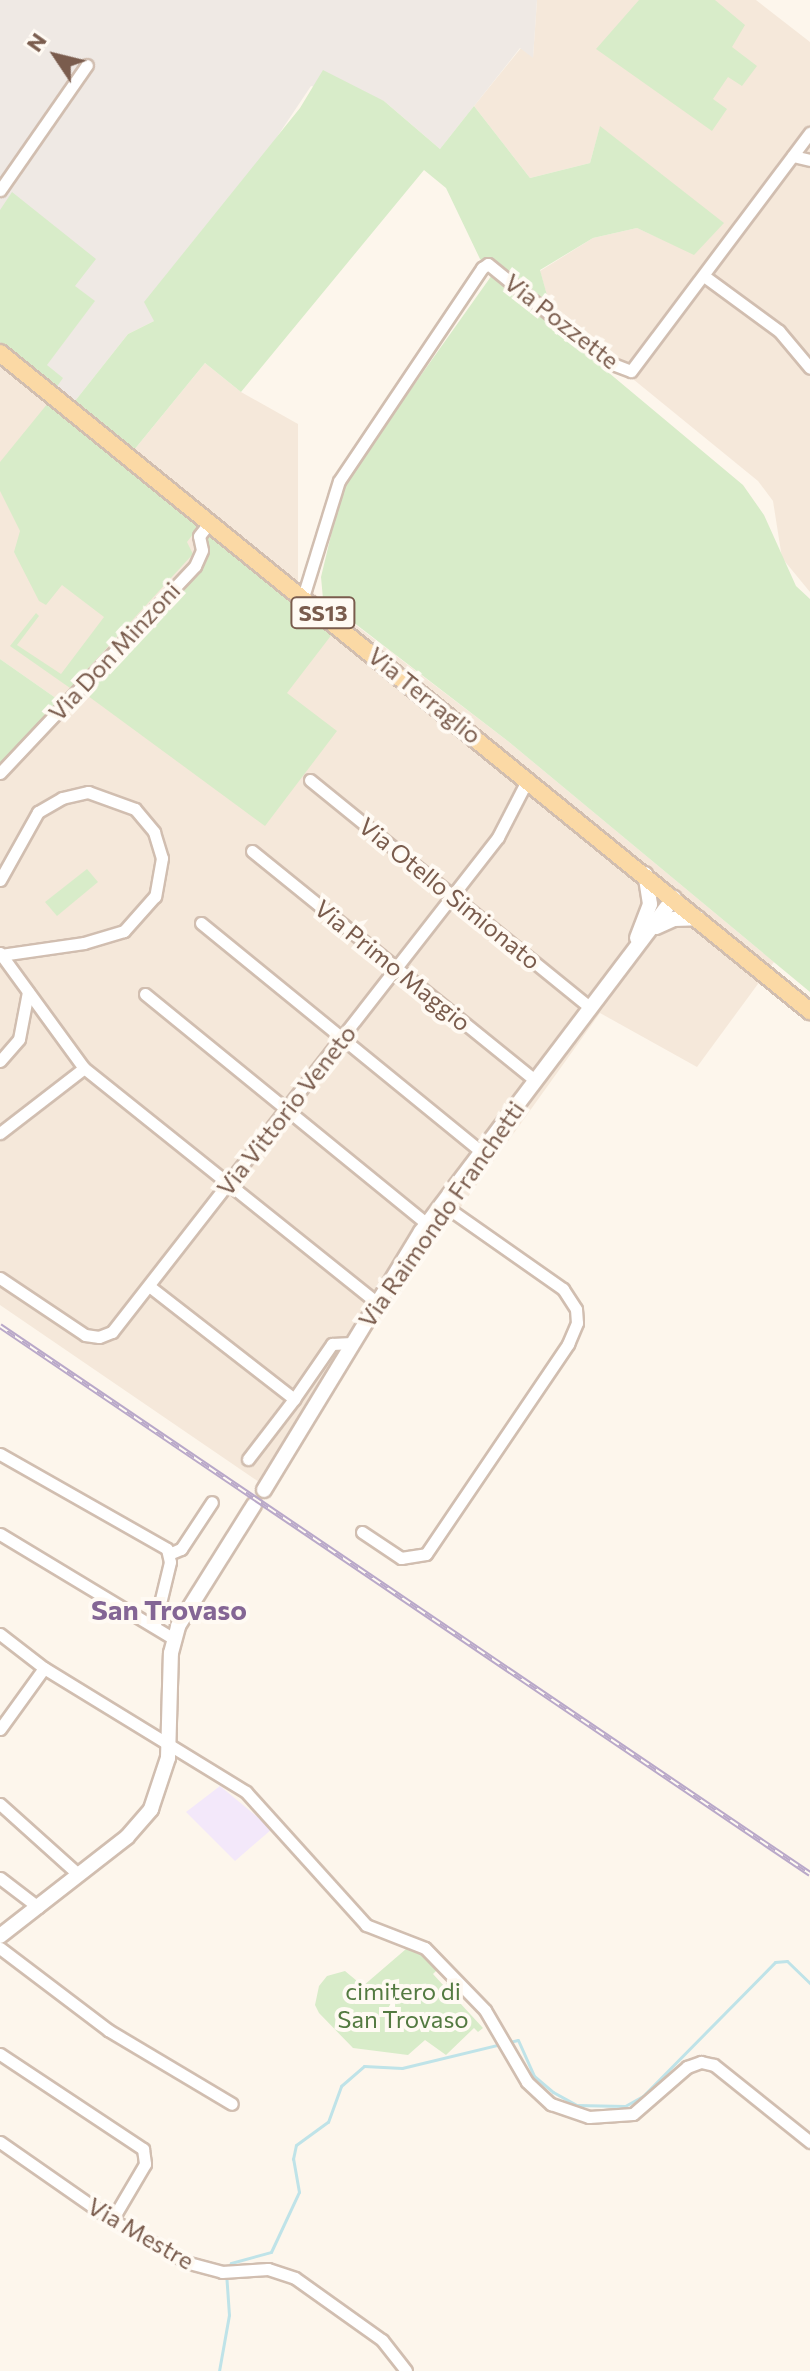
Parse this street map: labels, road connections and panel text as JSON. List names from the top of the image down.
{
  "streets": {
    "main road": ["SS13", "Via Terraglio"],
    "street": [
      "Via Pozzette",
      "Via Don Minzoni",
      "Via Otello Simionato",
      "Via Primo Maggio",
      "Via Vittorio Veneto",
      "Via Raimondo Franchetti",
      "Via Mestre"
    ]
  },
  "crossings": [
    ["Via Pozzette", "Via Terraglio"],
    ["Via Don Minzoni", "Via Terraglio"],
    ["Via Terraglio", "Via Vittorio Veneto"],
    ["Via Terraglio", "Via Raimondo Franchetti"],
    ["Via Otello Simionato", "Via Vittorio Veneto"],
    ["Via Otello Simionato", "Via Raimondo Franchetti"],
    ["Via Primo Maggio", "Via Vittorio Veneto"],
    ["Via Primo Maggio", "Via Raimondo Franchetti"]
  ],
  "districts": ["San Trovaso"],
  "parks": ["cimitero di San Trovaso"],
  "north": "top left"
}
